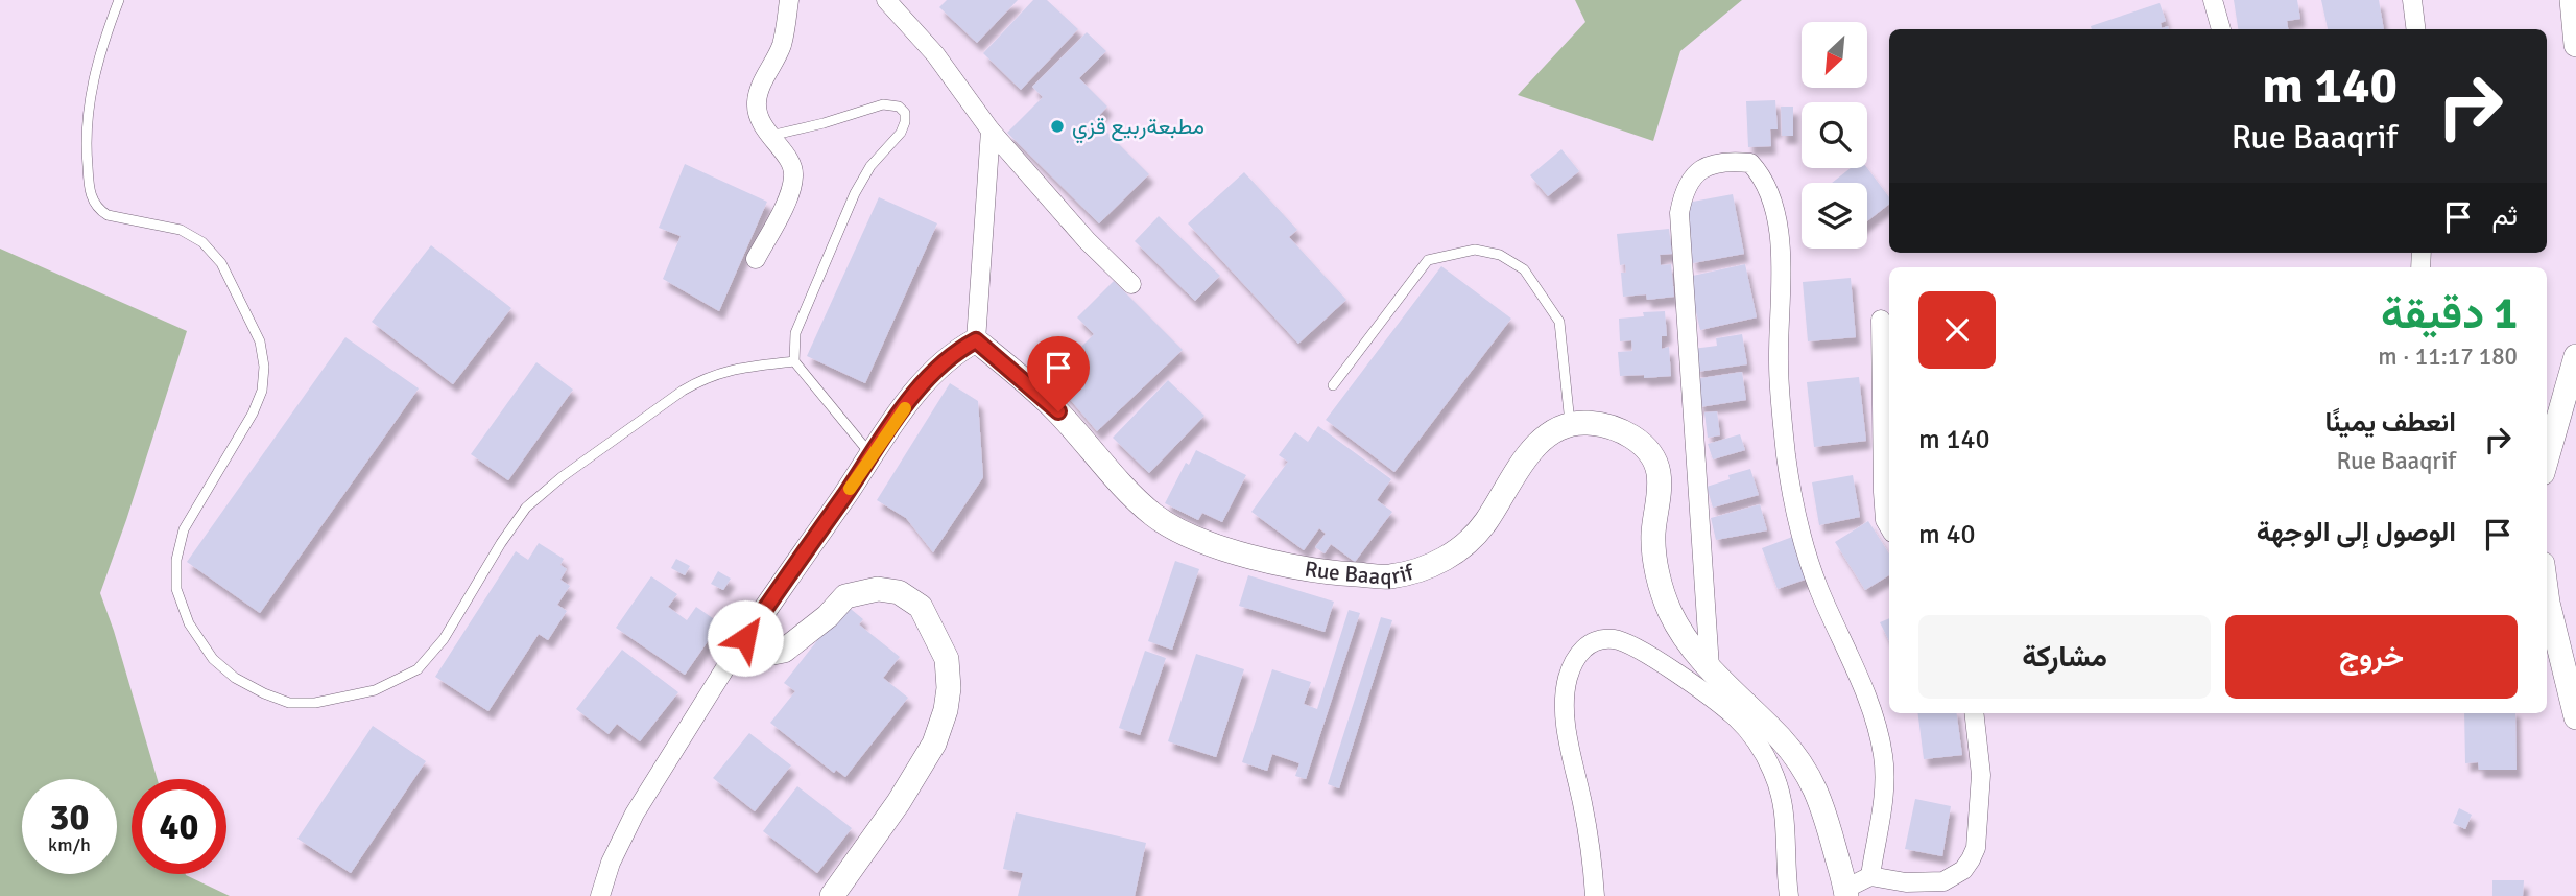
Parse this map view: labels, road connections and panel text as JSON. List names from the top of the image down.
{
  "streets": {
    "street": ["Rue Baaqrif"]
  },
  "places": ["مطبعةربيع قزي"],
  "north": "bottom left",
  "page": {
    "turn": ["140 m", "Rue Baaqrif"],
    "then": "ثم",
    "heading": ["1 دقيقة", "180 m · 11:17"],
    "list": [
      {
        "name": "انعطف يمينًا",
        "note": "Rue Baaqrif",
        "value": "140 m"
      },
      {
        "name": "الوصول إلى الوجهة",
        "value": "40 m"
      }
    ],
    "buttons": ["خروج", "مشاركة"],
    "speed": "30 km/h",
    "limit": "40"
  }
}
